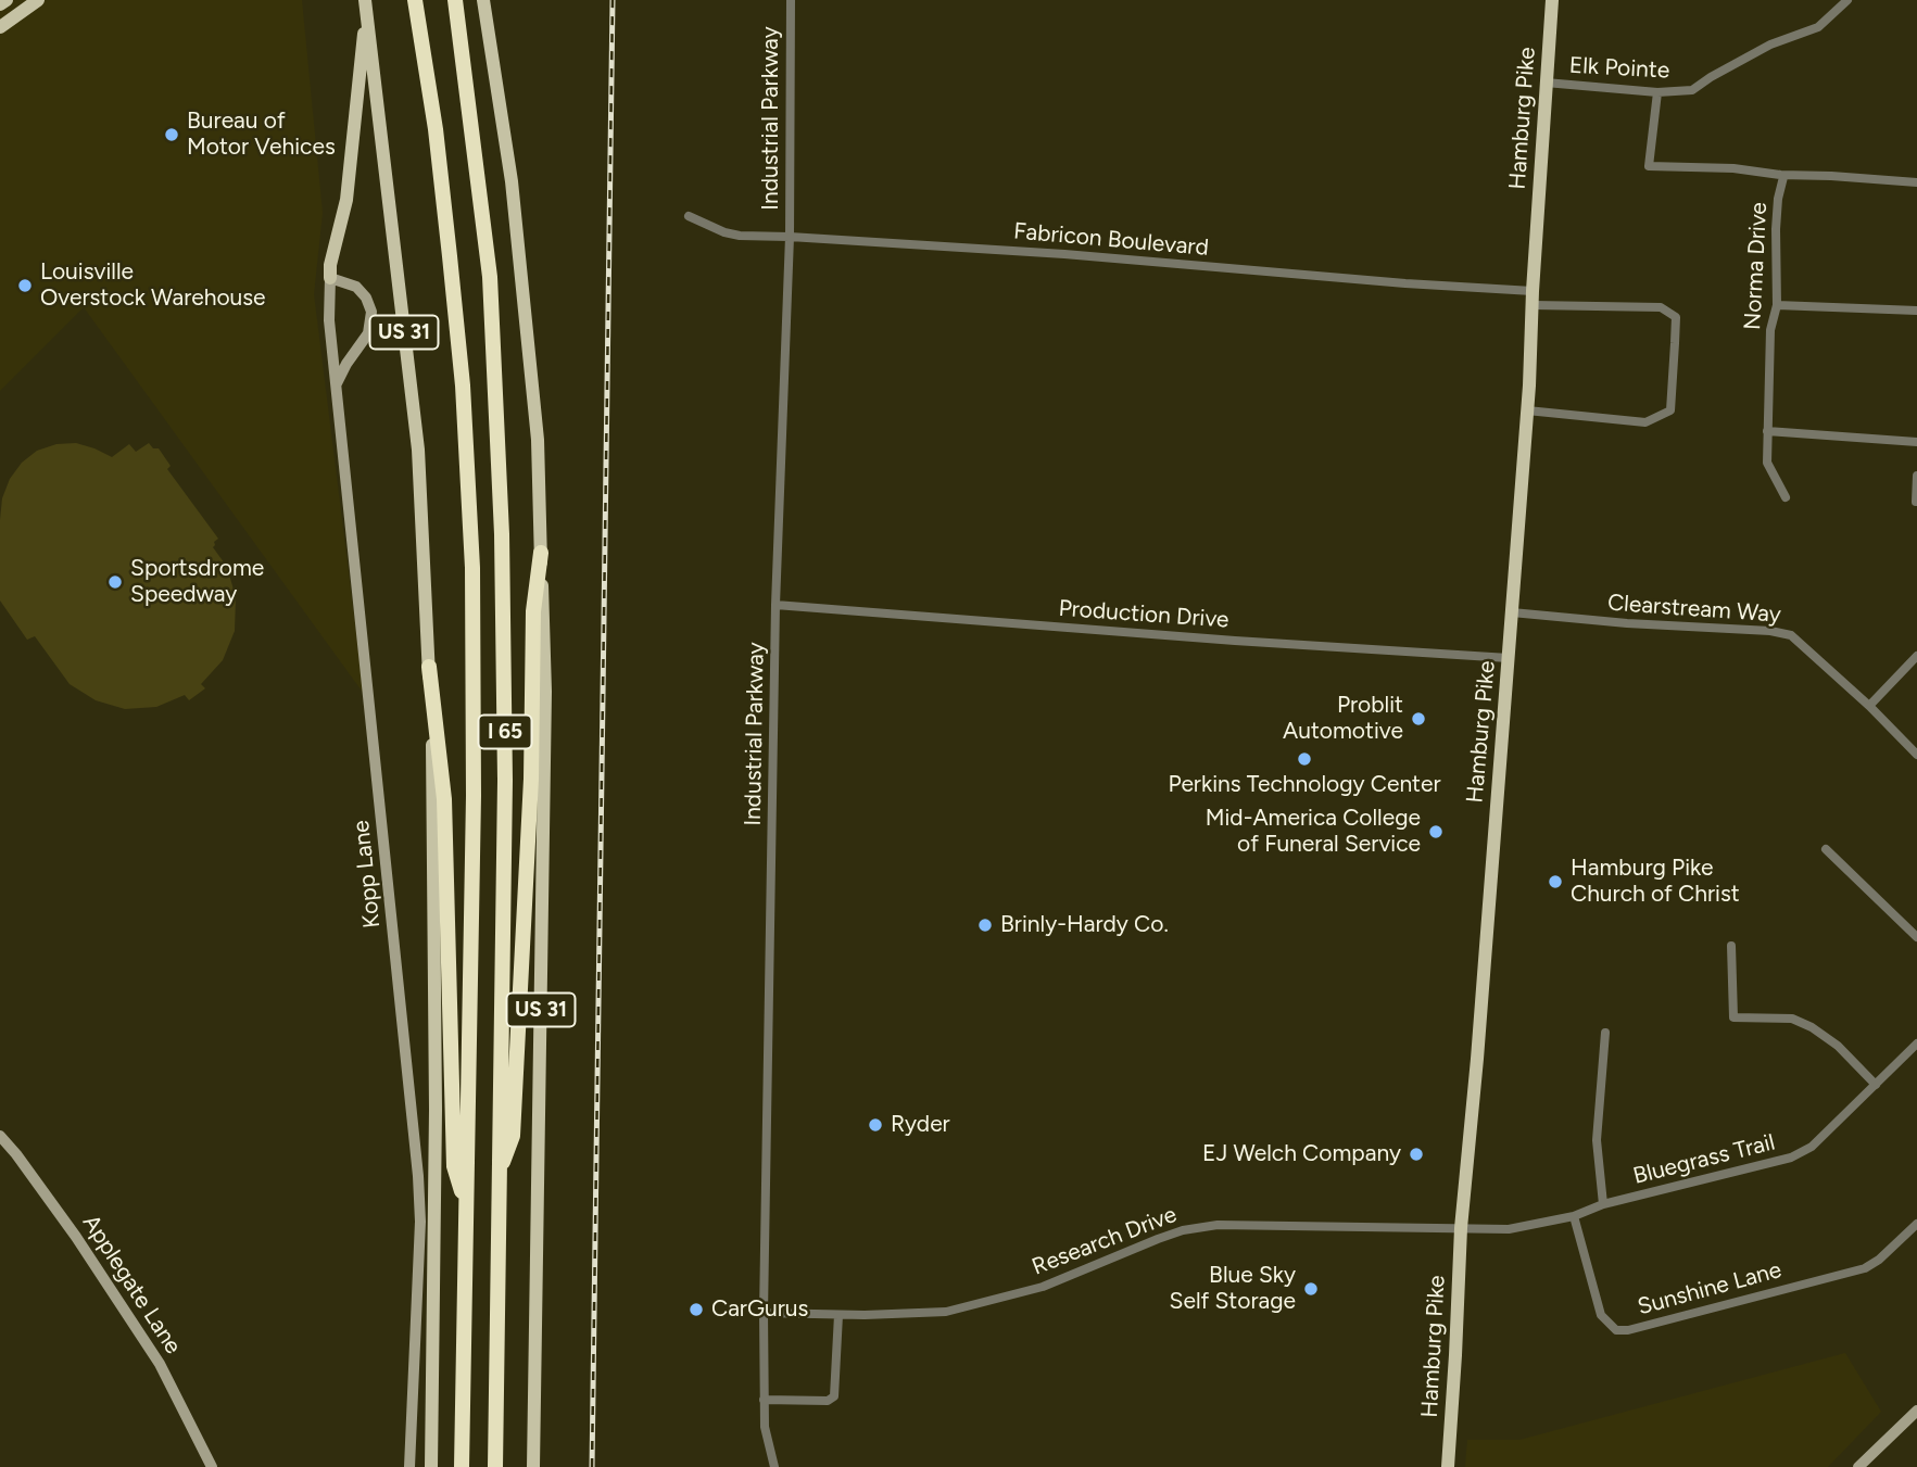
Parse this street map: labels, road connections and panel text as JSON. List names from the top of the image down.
{
  "streets": {
    "highway": ["I 65"],
    "main road": ["Hamburg Pike", "US 31"],
    "street": [
      "Elk Pointe",
      "Industrial Parkway",
      "Fabricon Boulevard",
      "Norma Drive",
      "Clearstream Way",
      "Production Drive",
      "Kopp Lane",
      "Bluegrass Trail",
      "Research Drive",
      "Applegate Lane",
      "Sunshine Lane"
    ]
  },
  "crossings": [
    ["Elk Pointe", "Hamburg Pike"],
    ["Elk Pointe", "Norma Drive"],
    ["Industrial Parkway", "Fabricon Boulevard"],
    ["Industrial Parkway", "Production Drive"],
    ["Industrial Parkway", "Research Drive"],
    ["Hamburg Pike", "Fabricon Boulevard"],
    ["Hamburg Pike", "Clearstream Way"],
    ["Hamburg Pike", "Production Drive"],
    ["Hamburg Pike", "Bluegrass Trail"],
    ["Hamburg Pike", "Research Drive"],
    ["Bluegrass Trail", "Research Drive"],
    ["Bluegrass Trail", "Sunshine Lane"]
  ],
  "places": [
    "Bureau of Motor Vehices",
    "Louisville Overstock Warehouse",
    "Sportsdrome Speedway",
    "Problit Automotive",
    "Perkins Technology Center",
    "Mid-America College of Funeral Service",
    "Hamburg Pike Church of Christ",
    "Brinly-Hardy Co.",
    "Ryder",
    "EJ Welch Company",
    "Blue Sky Self Storage",
    "CarGurus"
  ]
}
